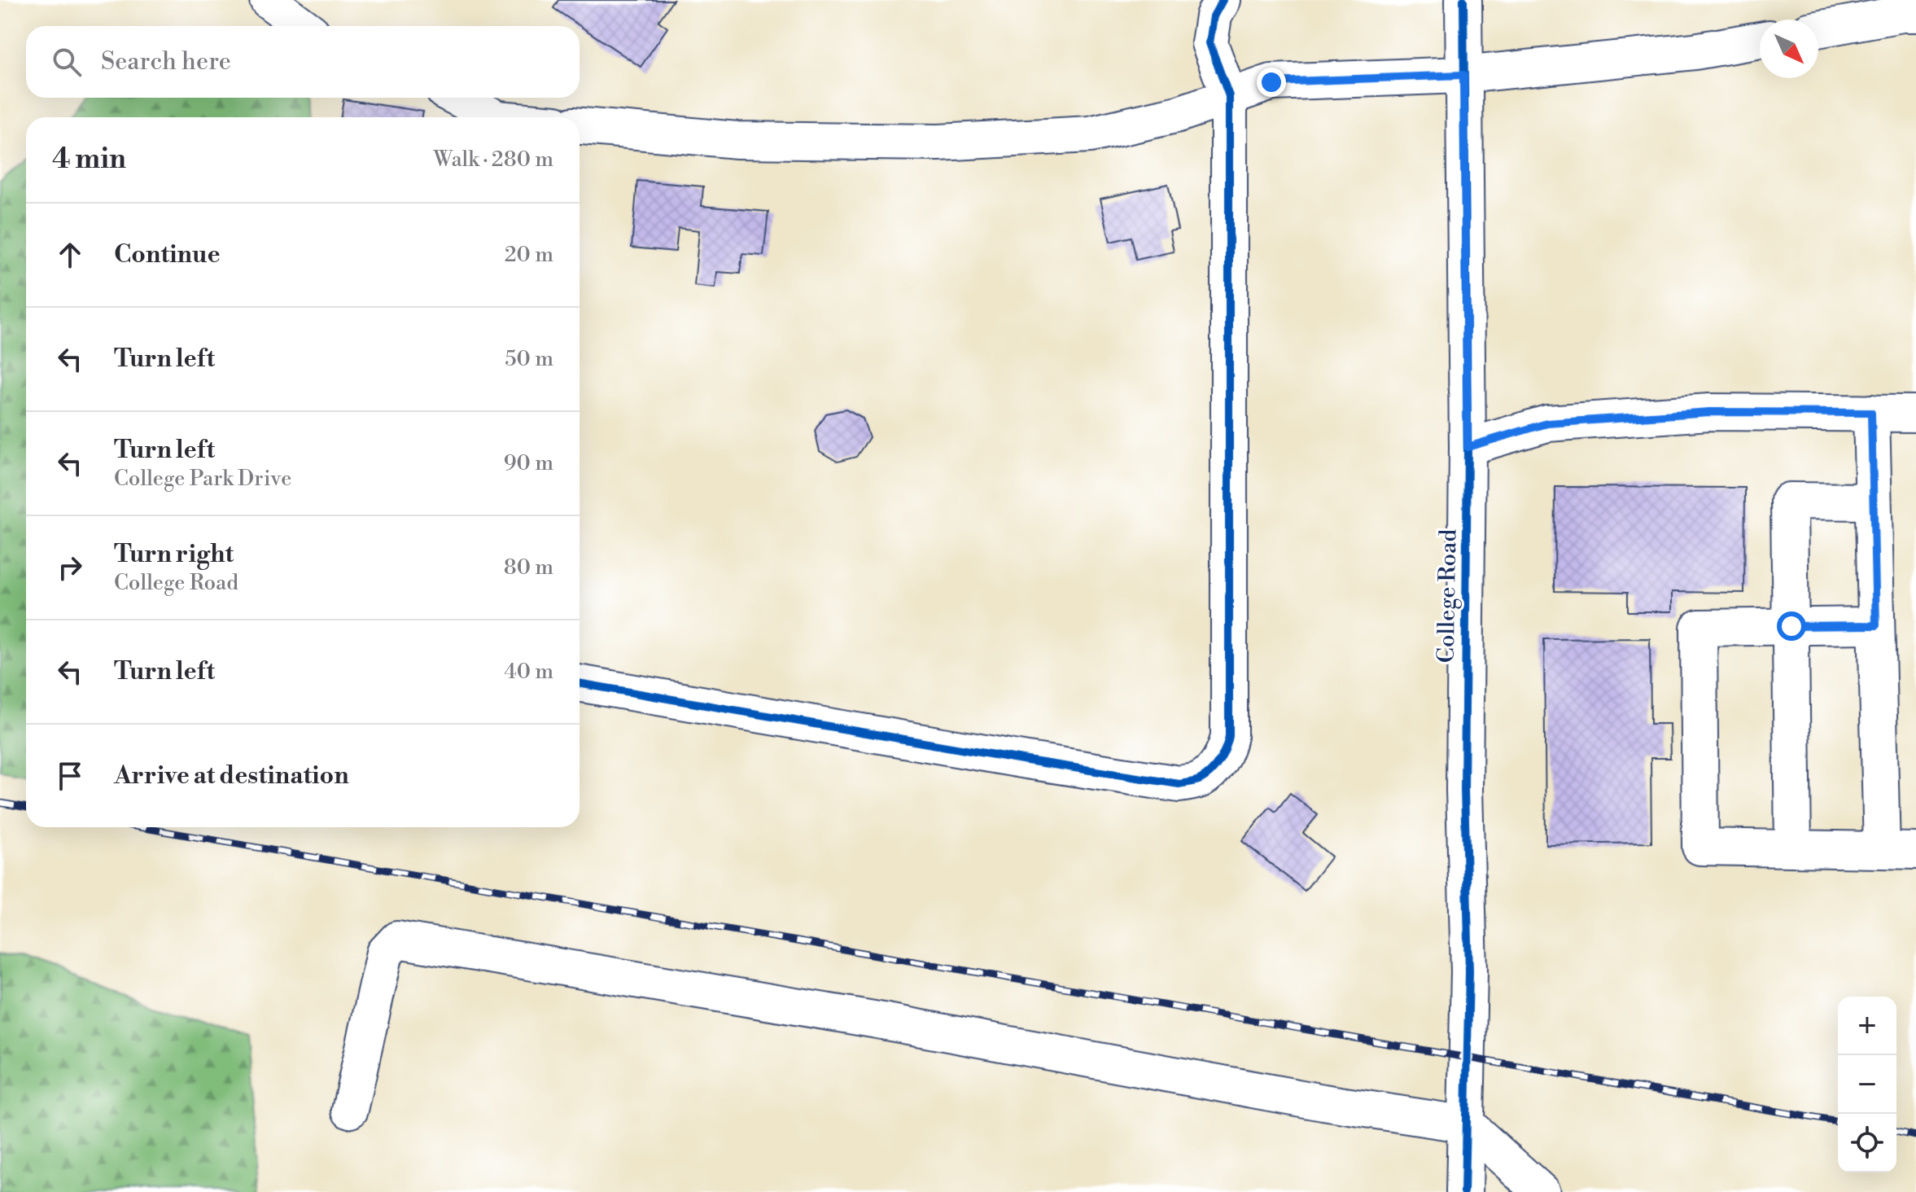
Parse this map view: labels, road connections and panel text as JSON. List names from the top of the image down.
{
  "streets": {
    "street": ["College Road"]
  },
  "north": "bottom right",
  "page": {
    "search": "Search here",
    "heading": ["4 min", "Walk · 280 m"],
    "list": [
      ["Continue", "20 m"],
      ["Turn left", "50 m"],
      ["Turn left", "College Park Drive", "90 m"],
      ["Turn right", "College Road", "80 m"],
      ["Turn left", "40 m"],
      "Arrive at destination"
    ],
    "map_buttons": ["+", "−"]
  }
}
